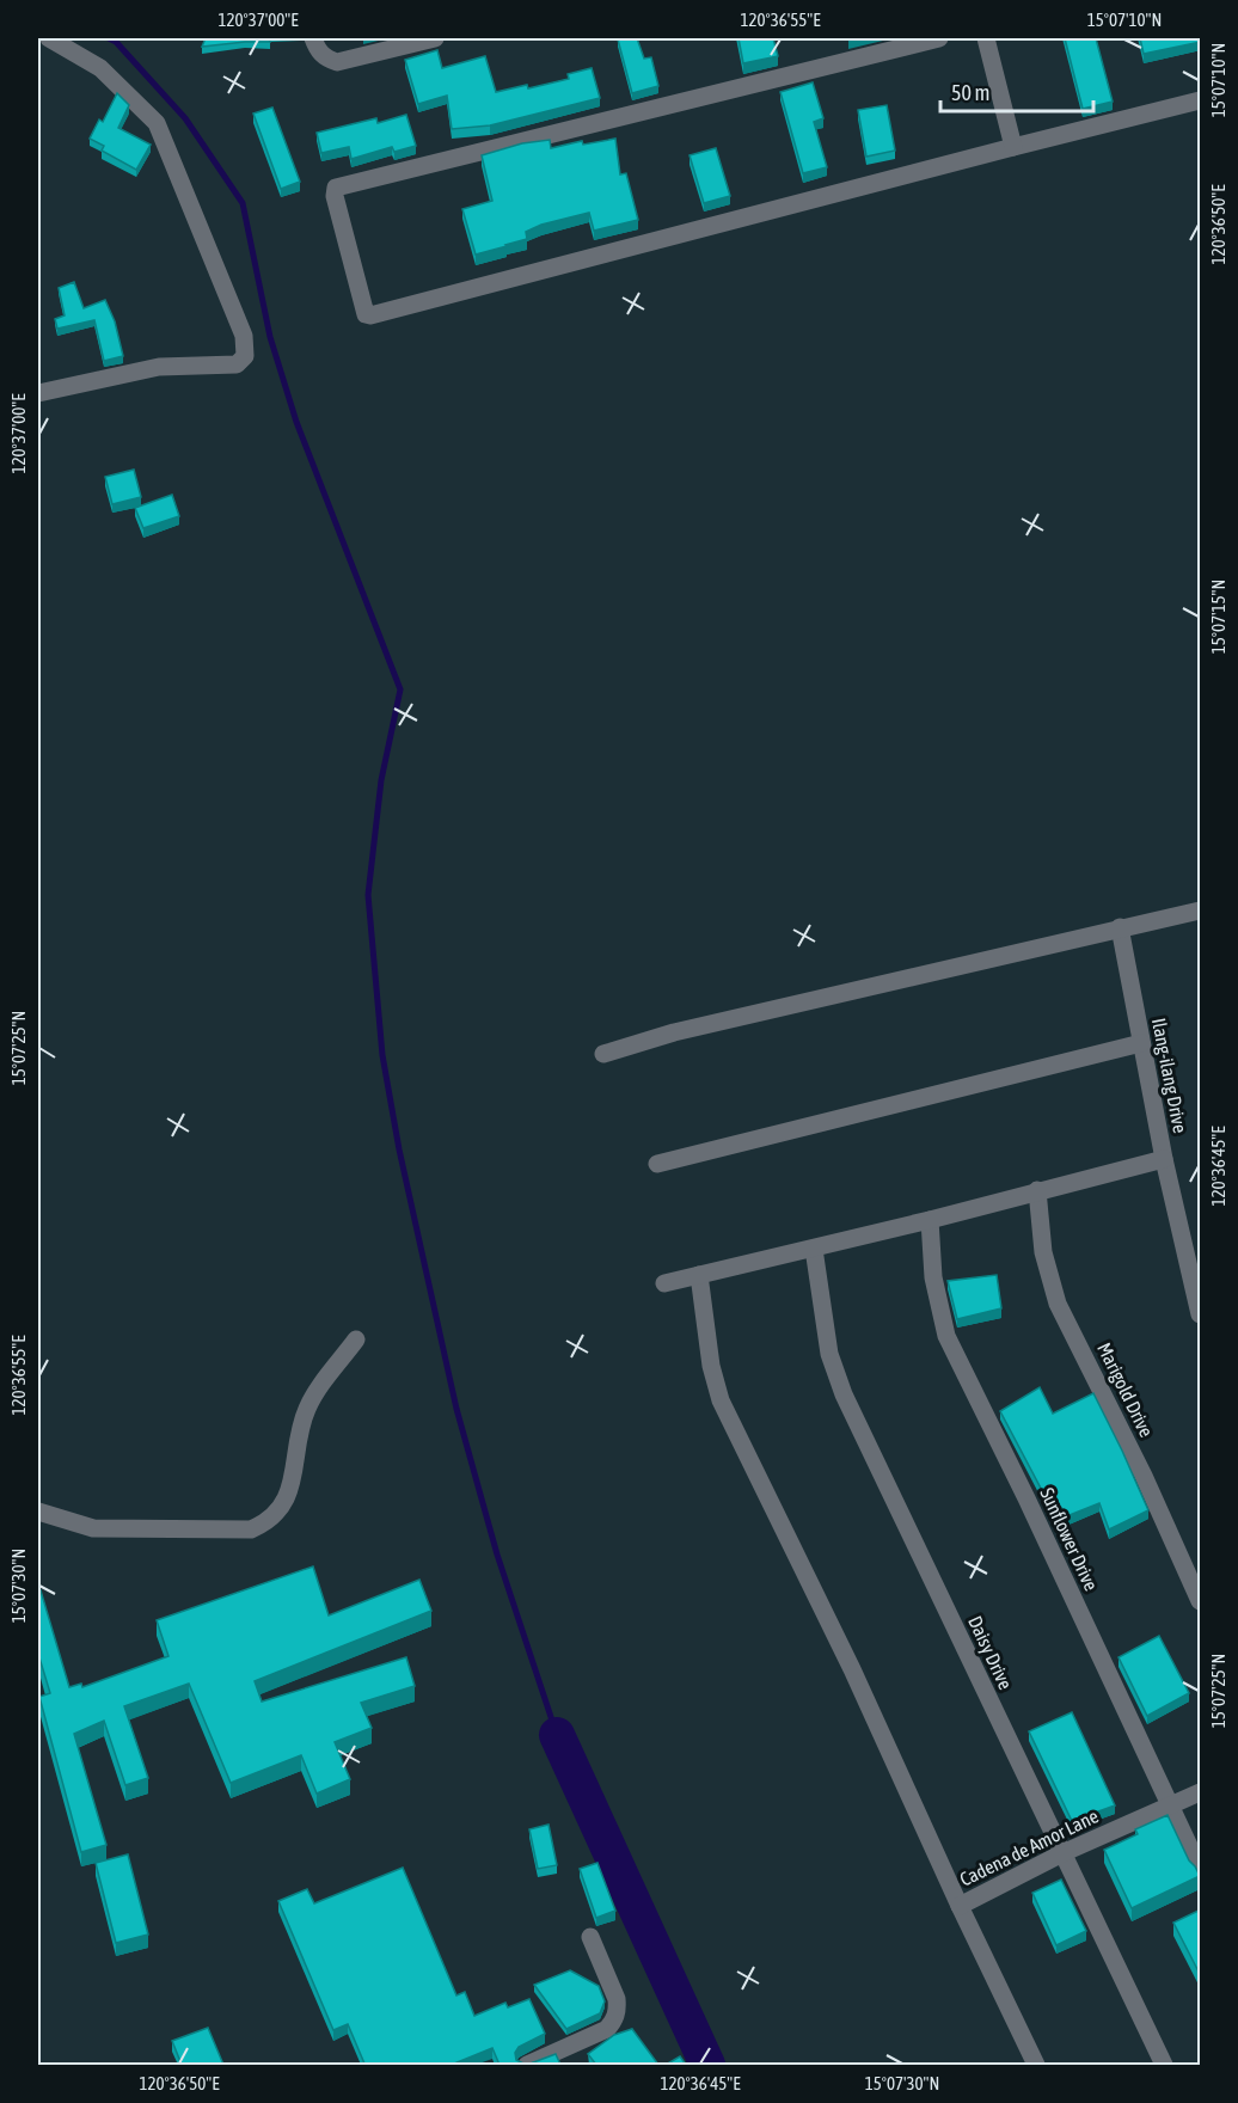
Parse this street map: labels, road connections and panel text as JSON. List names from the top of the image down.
{
  "streets": {
    "street": [
      "Ilang-ilang Drive",
      "Marigold Drive",
      "Sunflower Drive",
      "Daisy Drive",
      "Cadena de Amor Lane"
    ]
  },
  "crossings": [
    ["Sunflower Drive", "Cadena de Amor Lane"],
    ["Daisy Drive", "Cadena de Amor Lane"]
  ],
  "scale_bar": "50 m",
  "coordinates": [
    "120°37'00\"E",
    "120°36'55\"E",
    "15°07'10\"N",
    "120°36'50\"E",
    "15°07'15\"N",
    "15°07'25\"N",
    "120°36'45\"E",
    "15°07'30\"N"
  ]
}
